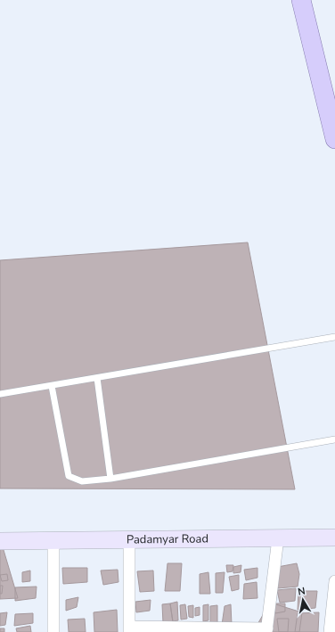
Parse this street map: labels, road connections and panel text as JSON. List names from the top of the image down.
{
  "streets": {
    "street": ["Padamyar Road"]
  },
  "north": "top"
}
